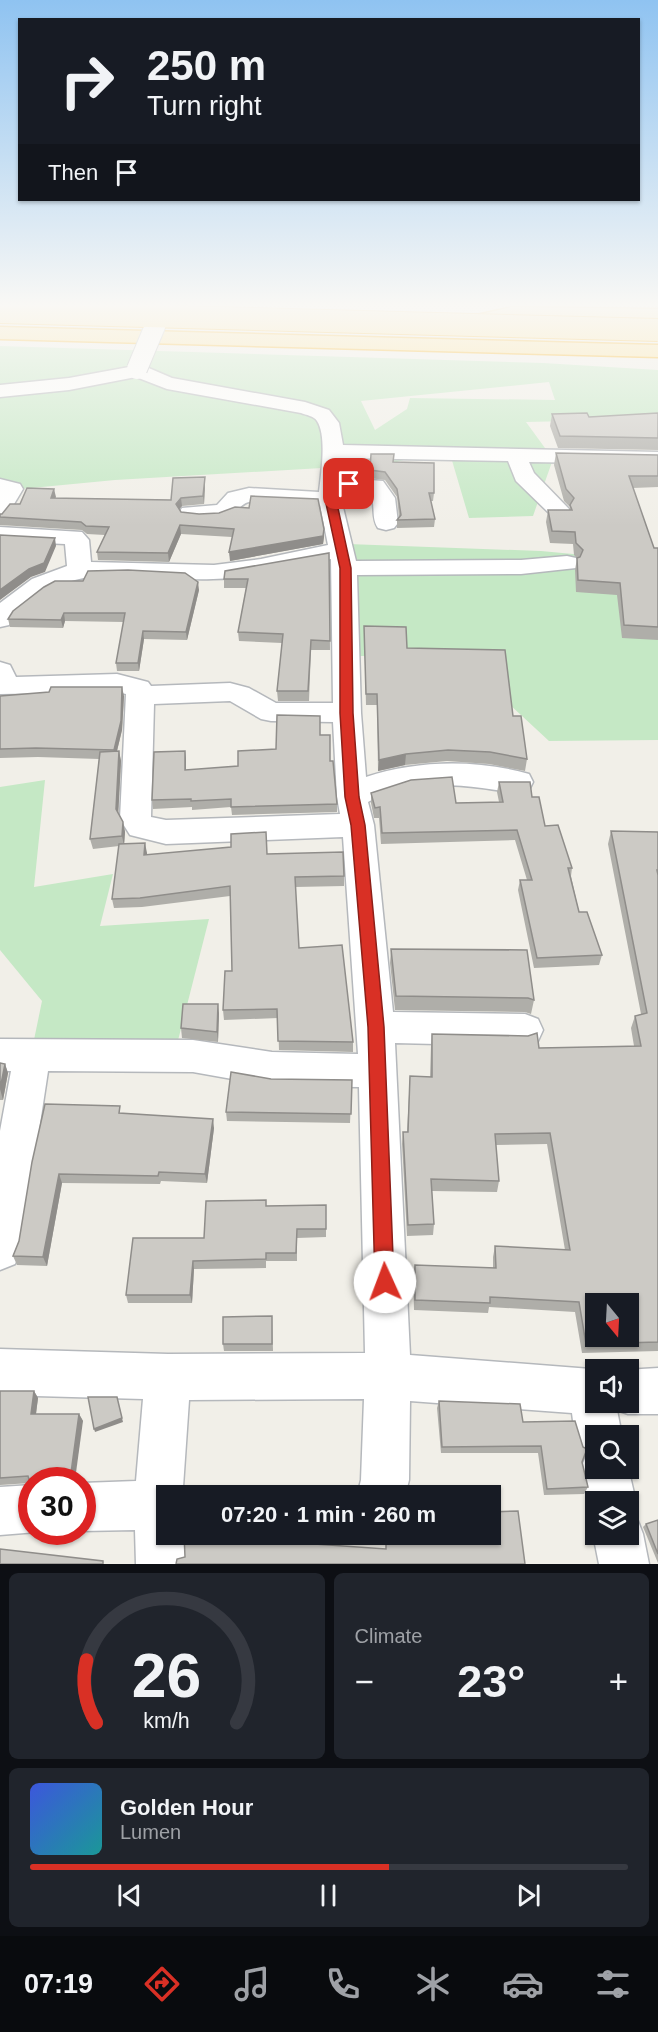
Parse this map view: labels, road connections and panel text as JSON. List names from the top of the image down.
{
  "north": "bottom",
  "page": {
    "turn": ["250 m", "Turn right"],
    "then": "Then",
    "limit": "30",
    "trip": "07:20 · 1 min · 260 m",
    "tile": "Climate",
    "heat": ["−", "23°", "+"],
    "song": ["Golden Hour", "Lumen"],
    "tabs": "07:19",
    "gauge": ["26", "km/h"]
  }
}
